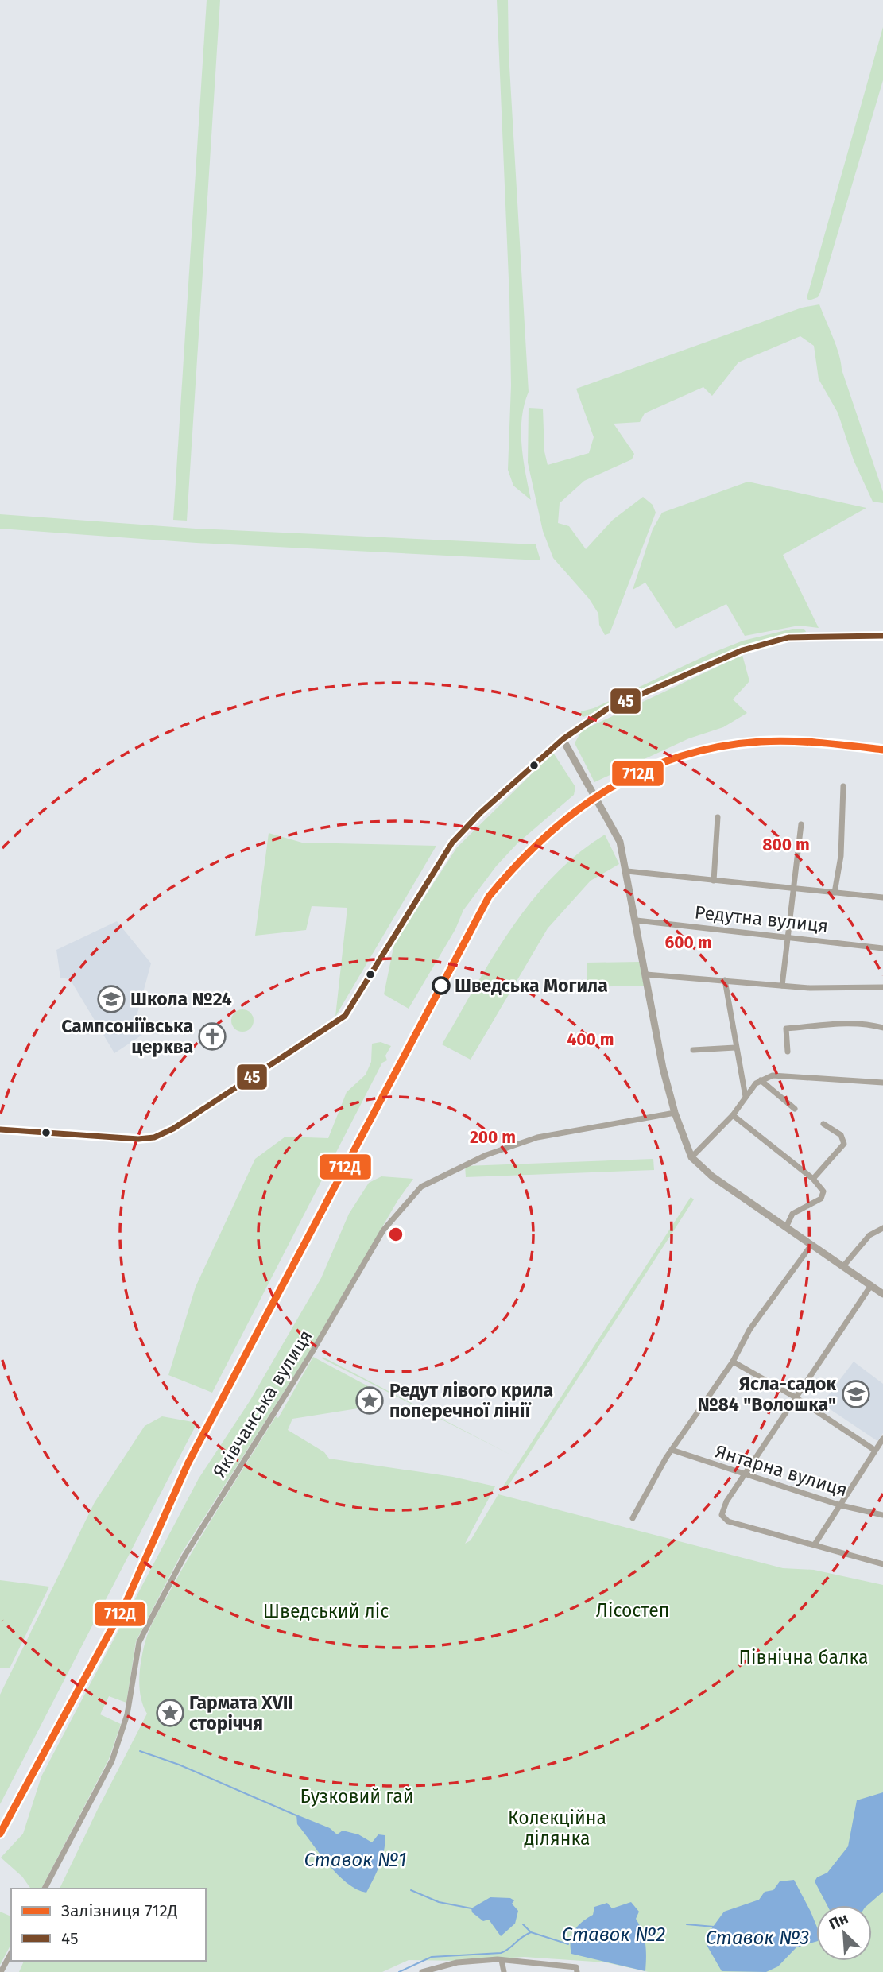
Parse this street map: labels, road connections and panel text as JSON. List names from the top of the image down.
{
  "streets": {
    "street": ["Редутна вулиця", "Яківчанська вулиця", "Янтарна вулиця"]
  },
  "water": ["Ставок №1", "Ставок №2", "Ставок №3"],
  "parks": [
    "Лісостеп",
    "Шведський ліс",
    "Північна балка",
    "Бузковий гай",
    "Колекційна ділянка"
  ],
  "places": {
    "other": ["Шведська Могила"],
    "school or university": ["Школа №24", "Ясла-садок №84 \"Волошка\""],
    "church": ["Сампсоніївська церква"],
    "place": ["Редут лівого крила поперечної лінії", "Гармата XVII сторіччя"]
  },
  "lines": ["transit line 45", "rail line 712Д"],
  "legend": ["Залізниця 712Д", "45"],
  "north": "top left",
  "rings": [
    "800 m",
    "600 m",
    "400 m",
    "200 m"
  ]
}
